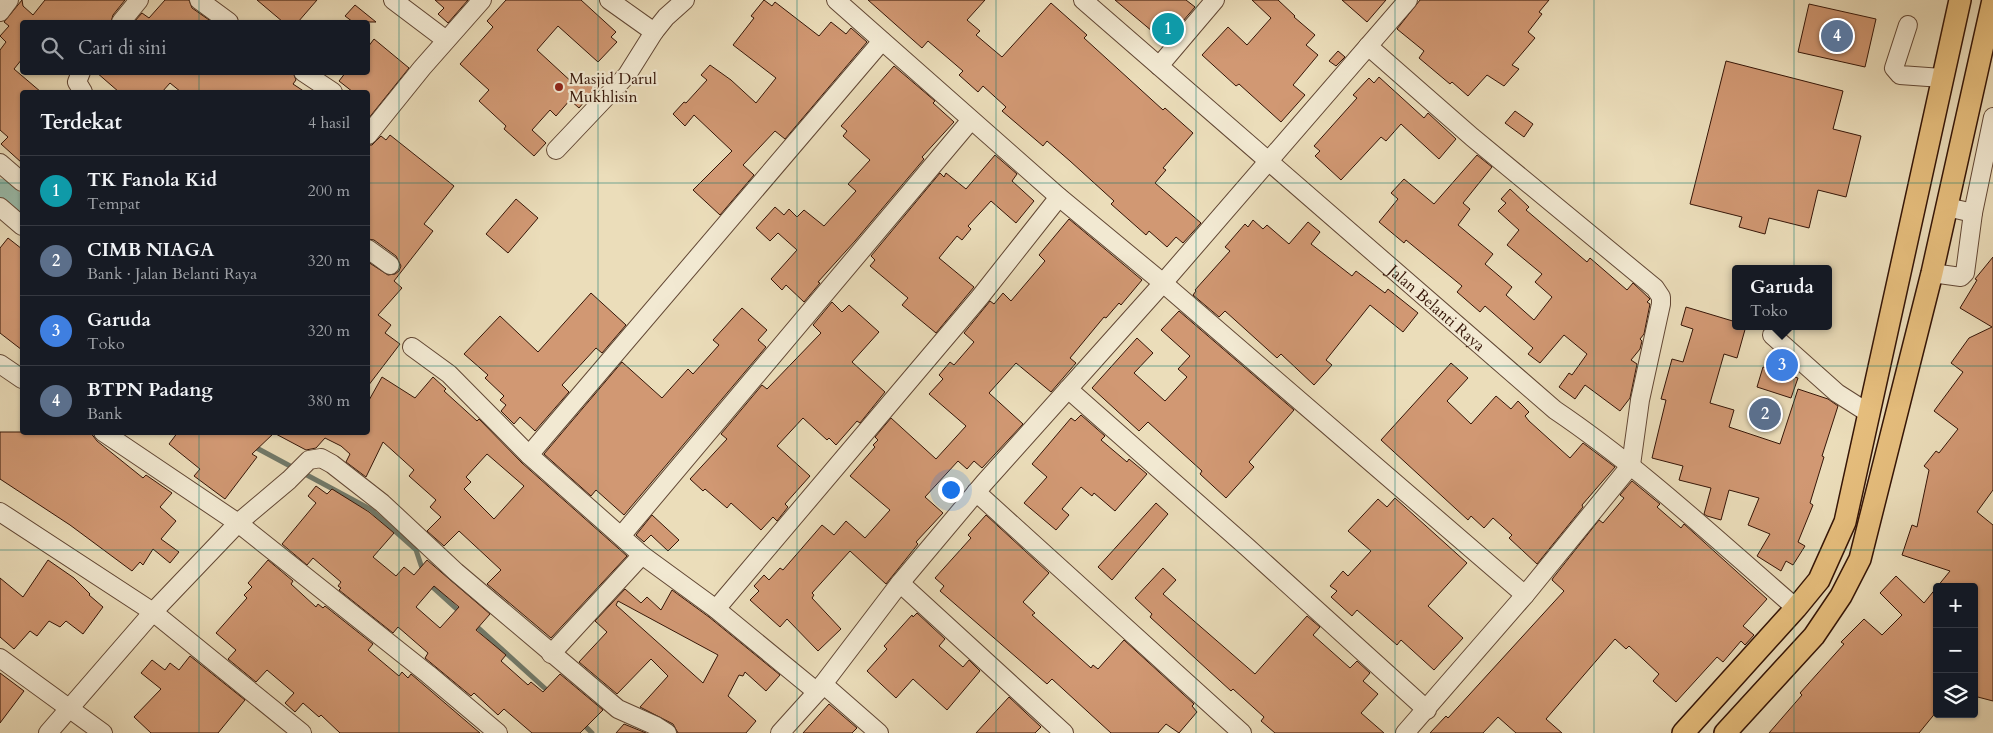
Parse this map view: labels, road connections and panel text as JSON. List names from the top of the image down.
{
  "streets": {
    "street": ["Jalan Belanti Raya"]
  },
  "places": ["Masjid Darul Mukhlisin"],
  "page": {
    "pins": [
      "1",
      "4",
      "3",
      "2"
    ],
    "search": "Cari di sini",
    "heading": ["Terdekat", "4 hasil"],
    "list": [
      {
        "mark": "1",
        "name": "TK Fanola Kid",
        "note": "Tempat",
        "value": "200 m"
      },
      {
        "mark": "2",
        "name": "CIMB NIAGA",
        "note": "Bank · Jalan Belanti Raya",
        "value": "320 m"
      },
      {
        "mark": "3",
        "name": "Garuda",
        "note": "Toko",
        "value": "320 m"
      },
      {
        "mark": "4",
        "name": "BTPN Padang",
        "note": "Bank",
        "value": "380 m"
      }
    ],
    "popup": ["Garuda", "Toko"],
    "map_buttons": ["+", "−"]
  }
}
